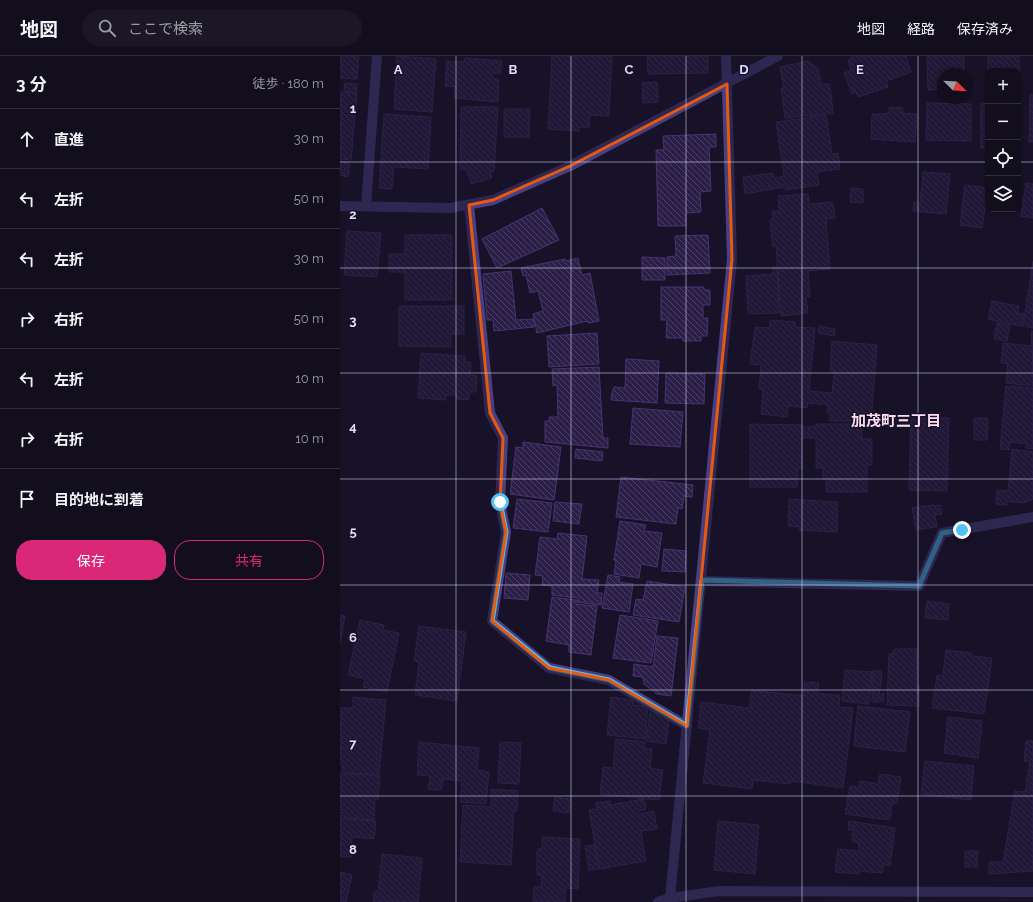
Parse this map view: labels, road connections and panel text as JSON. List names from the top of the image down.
{
  "districts": ["加茂町三丁目"],
  "north": "bottom right",
  "page": {
    "header": "地図",
    "search": "ここで検索",
    "nav": ["地図", "経路", "保存済み"],
    "heading": ["3 分", "徒歩 · 180 m"],
    "map_buttons": ["+", "−"],
    "list": [
      ["直進", "30 m"],
      ["左折", "50 m"],
      ["左折", "30 m"],
      ["右折", "50 m"],
      ["左折", "10 m"],
      ["右折", "10 m"],
      "目的地に到着"
    ],
    "buttons": ["保存", "共有"]
  },
  "grid": {
    "columns": [
      "A",
      "B",
      "C",
      "D",
      "E"
    ],
    "rows": [
      "1",
      "2",
      "3",
      "4",
      "5",
      "6",
      "7",
      "8"
    ]
  }
}
